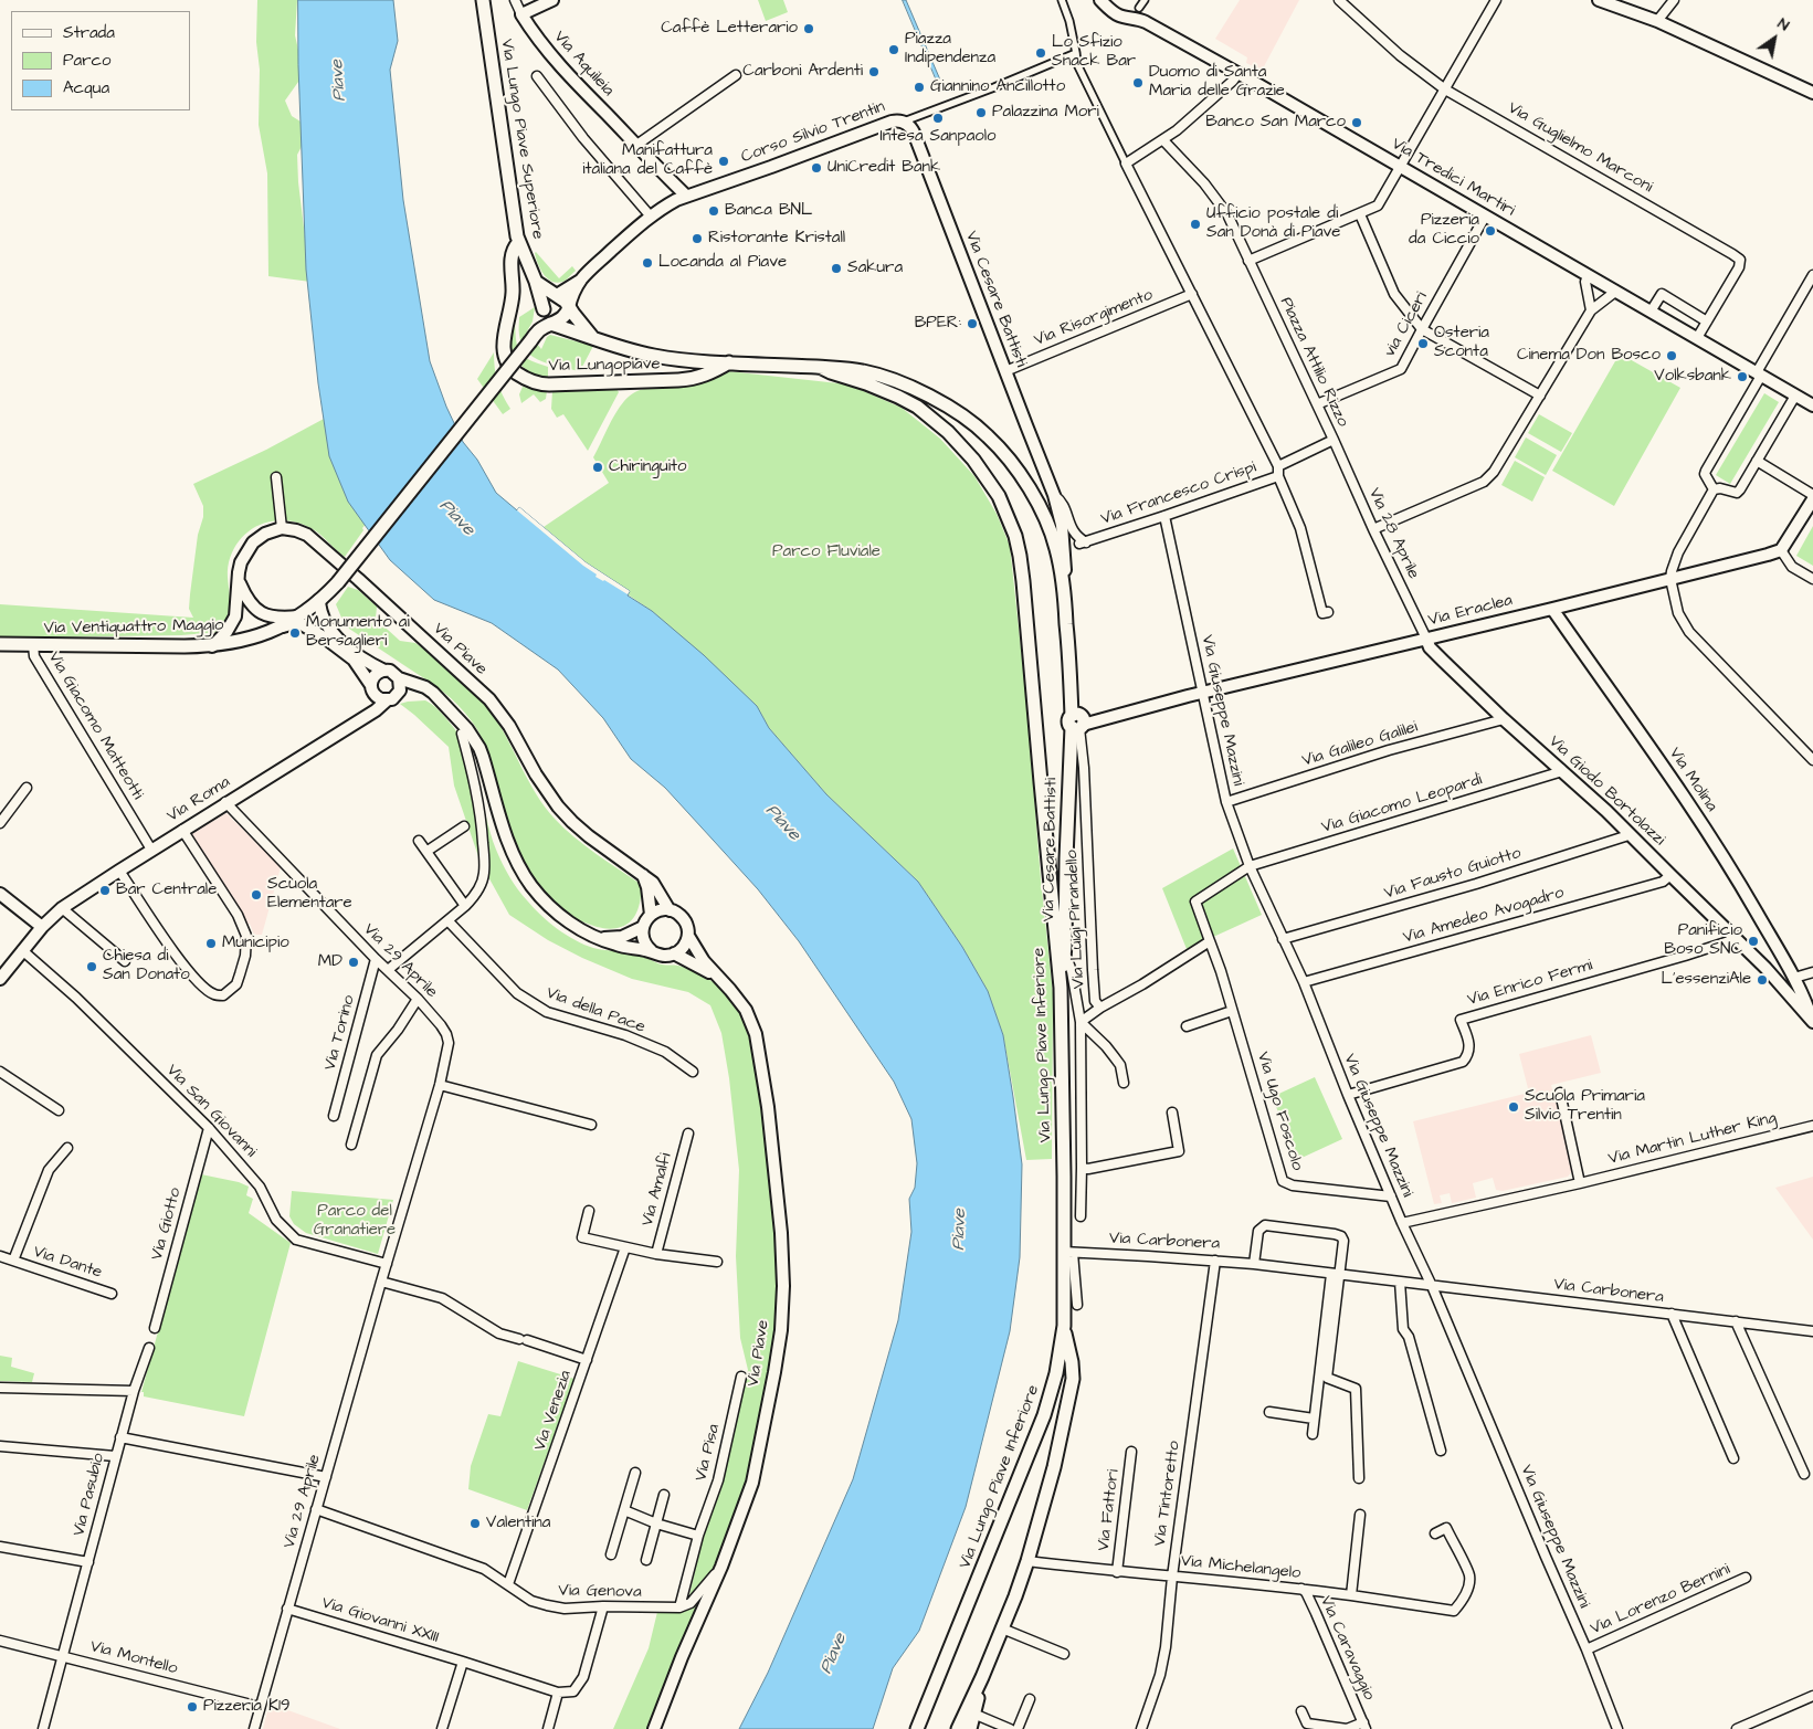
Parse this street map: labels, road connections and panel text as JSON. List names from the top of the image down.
{
  "streets": {
    "main road": [
      "Corso Silvio Trentin",
      "Via Lungo Piave Superiore",
      "Via Cesare Battisti",
      "Via Lungopiave",
      "Via Ventiquattro Maggio",
      "Via Lungo Piave Inferiore"
    ],
    "street": [
      "Via Aquileia",
      "Via Guglielmo Marconi",
      "Via Tredici Martiri",
      "Via Risorgimento",
      "via Ciceri",
      "Piazza Attilio Rizzo",
      "Via Francesco Crispi",
      "Via 28 Aprile",
      "Via Eraclea",
      "Via Piave",
      "Via Giuseppe Mazzini",
      "Via Giacomo Matteotti",
      "Via Galileo Galilei",
      "Via Molina",
      "Via Giodo Bortolazzi",
      "Via Roma",
      "Via Giacomo Leopardi",
      "Via Fausto Guiotto",
      "Via Amedeo Avogadro",
      "Via Luigi Pirandello",
      "Via 29 Aprile",
      "Via Enrico Fermi",
      "Via della Pace",
      "Via Torino",
      "Via San Giovanni",
      "Via Ugo Foscolo",
      "Via Martin Luther King",
      "Via Amalfi",
      "Via Giotto",
      "Via Carbonera",
      "Via Dante",
      "Via Venezia",
      "Via Pisa",
      "Via Tintoretto",
      "Via Pasubio",
      "Via Fattori",
      "Via Michelangelo",
      "Via Genova",
      "Via Lorenzo Bernini",
      "Via Giovanni XXIII",
      "Via Caravaggio",
      "Via Montello"
    ]
  },
  "crossings": [
    ["Via Aquileia", "Corso Silvio Trentin"],
    ["Corso Silvio Trentin", "Via Lungo Piave Superiore"],
    ["Corso Silvio Trentin", "Via Cesare Battisti"],
    ["Corso Silvio Trentin", "Via Ventiquattro Maggio"],
    ["Corso Silvio Trentin", "Via Lungo Piave Inferiore"],
    ["Via Lungo Piave Superiore", "Via Lungopiave"],
    ["Via Guglielmo Marconi", "Via Tredici Martiri"],
    ["Via Tredici Martiri", "via Ciceri"],
    ["Via Cesare Battisti", "Via Risorgimento"],
    ["Via Cesare Battisti", "Via Francesco Crispi"],
    ["Via Cesare Battisti", "Via Eraclea"],
    ["Via Cesare Battisti", "Via Luigi Pirandello"],
    ["Via Cesare Battisti", "Via Lungo Piave Inferiore"],
    ["via Ciceri", "Piazza Attilio Rizzo"],
    ["Piazza Attilio Rizzo", "Via Francesco Crispi"],
    ["Piazza Attilio Rizzo", "Via 28 Aprile"],
    ["Via Lungopiave", "Via Lungo Piave Inferiore"],
    ["Via Francesco Crispi", "Via Giuseppe Mazzini"],
    ["Via 28 Aprile", "Via Eraclea"],
    ["Via 28 Aprile", "Via Giodo Bortolazzi"],
    ["Via Eraclea", "Via Giuseppe Mazzini"],
    ["Via Eraclea", "Via Molina"],
    ["Via Eraclea", "Via Giodo Bortolazzi"],
    ["Via Eraclea", "Via Luigi Pirandello"],
    ["Via Ventiquattro Maggio", "Via Giacomo Matteotti"],
    ["Via Giuseppe Mazzini", "Via Galileo Galilei"],
    ["Via Giuseppe Mazzini", "Via Giacomo Leopardi"],
    ["Via Giuseppe Mazzini", "Via Fausto Guiotto"],
    ["Via Giuseppe Mazzini", "Via Amedeo Avogadro"],
    ["Via Giuseppe Mazzini", "Via Enrico Fermi"],
    ["Via Giuseppe Mazzini", "Via Ugo Foscolo"],
    ["Via Giuseppe Mazzini", "Via Martin Luther King"],
    ["Via Giuseppe Mazzini", "Via Carbonera"],
    ["Via Giuseppe Mazzini", "Via Lorenzo Bernini"],
    ["Via Giacomo Matteotti", "Via Roma"],
    ["Via Galileo Galilei", "Via Giodo Bortolazzi"],
    ["Via Molina", "Via Giodo Bortolazzi"],
    ["Via Giodo Bortolazzi", "Via Giacomo Leopardi"],
    ["Via Giodo Bortolazzi", "Via Fausto Guiotto"],
    ["Via Giodo Bortolazzi", "Via Amedeo Avogadro"],
    ["Via Giodo Bortolazzi", "Via Enrico Fermi"],
    ["Via Roma", "Via 29 Aprile"],
    ["Via Roma", "Via San Giovanni"],
    ["Via Luigi Pirandello", "Via Ugo Foscolo"],
    ["Via 29 Aprile", "Via Torino"],
    ["Via 29 Aprile", "Via San Giovanni"],
    ["Via 29 Aprile", "Via Pasubio"],
    ["Via 29 Aprile", "Via Genova"],
    ["Via 29 Aprile", "Via Giovanni XXIII"],
    ["Via 29 Aprile", "Via Montello"],
    ["Via Lungo Piave Inferiore", "Via Carbonera"],
    ["Via San Giovanni", "Via Giotto"],
    ["Via Carbonera", "Via Tintoretto"],
    ["Via Venezia", "Via Genova"],
    ["Via Pisa", "Via Genova"],
    ["Via Tintoretto", "Via Michelangelo"],
    ["Via Pasubio", "Via Montello"],
    ["Via Fattori", "Via Michelangelo"],
    ["Via Michelangelo", "Via Caravaggio"]
  ],
  "water": ["Piave"],
  "parks": ["Parco Fluviale", "Parco del Granatiere"],
  "places": [
    "Caffè Letterario",
    "Piazza Indipendenza",
    "Lo Sfizio Snack Bar",
    "Carboni Ardenti",
    "Duomo di Santa Maria delle Grazie",
    "Giannino Ancillotto",
    "Palazzina Mori",
    "Intesa Sanpaolo",
    "Banco San Marco",
    "Manifattura italiana del Caffè",
    "UniCredit Bank",
    "Banca BNL",
    "Ufficio postale di San Donà di Piave",
    "Pizzeria da Ciccio",
    "Ristorante Kristall",
    "Locanda al Piave",
    "Sakura",
    "BPER:",
    "Osteria Sconta",
    "Cinema Don Bosco",
    "Volksbank",
    "Chiringuito",
    "Monumento ai Bersaglieri",
    "Bar Centrale",
    "Scuola Elementare",
    "Panificio Boso SNC",
    "Municipio",
    "MD",
    "Chiesa di San Donato",
    "L'essenziAle",
    "Scuola Primaria Silvio Trentin",
    "Valentina",
    "Pizzeria K19"
  ],
  "legend": ["Strada", "Parco", "Acqua"],
  "north": "top right"
}
